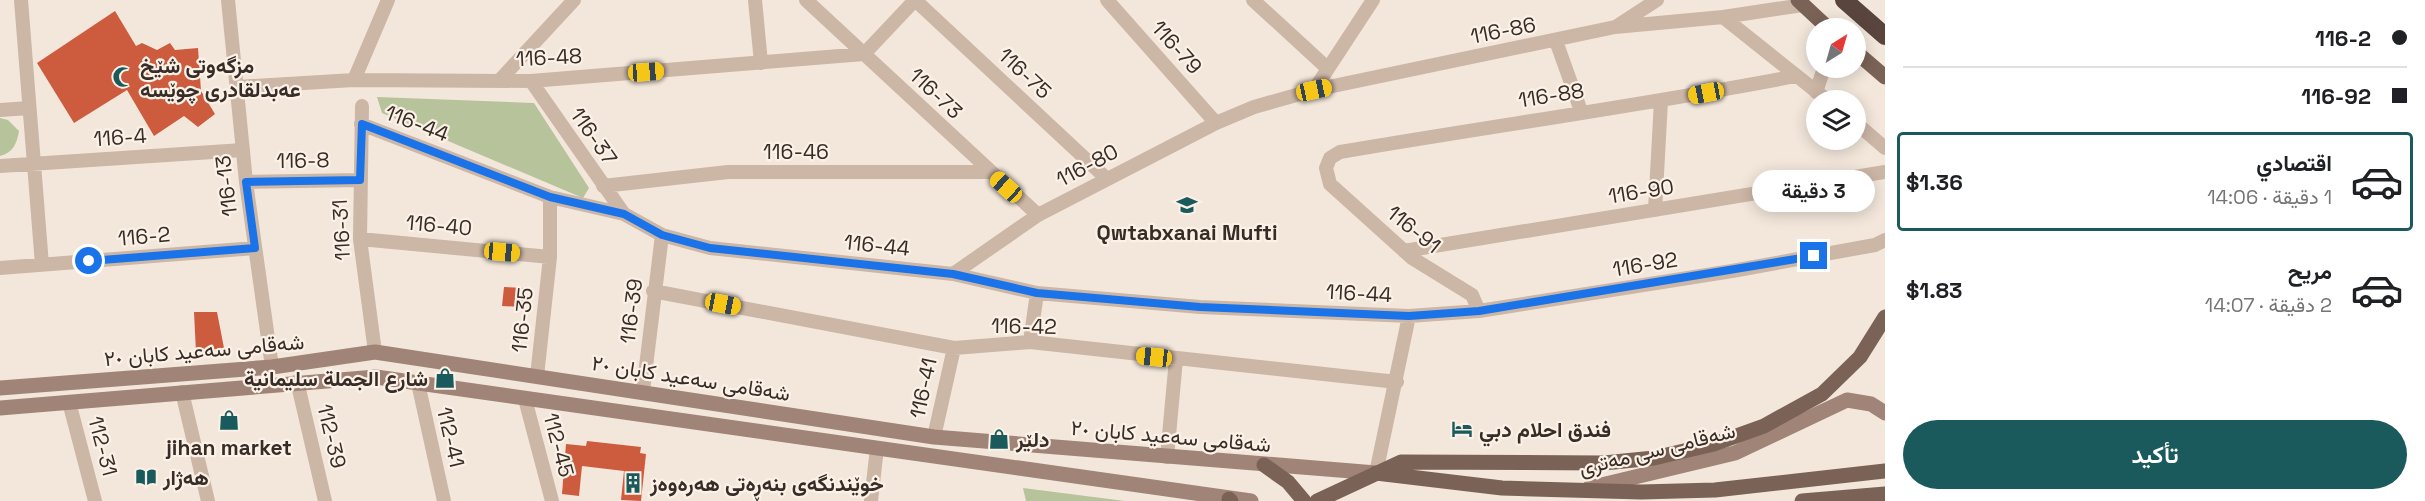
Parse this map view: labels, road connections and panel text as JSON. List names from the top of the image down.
{
  "streets": {
    "main road": ["شەقامی سەعید کابان ٢٠", "شەقامی سی مەتری"],
    "street": [
      "116-86",
      "116-79",
      "116-48",
      "116-75",
      "116-73",
      "116-88",
      "116-44",
      "116-37",
      "116-4",
      "116-46",
      "116-8",
      "116-80",
      "116-13",
      "116-90",
      "116-40",
      "116-91",
      "116-31",
      "116-2",
      "116-92",
      "116-39",
      "116-35",
      "116-42",
      "116-41",
      "112-39",
      "112-41",
      "112-45",
      "112-31"
    ]
  },
  "crossings": [
    ["116-86", "116-79"],
    ["116-86", "116-80"],
    ["116-79", "116-80"],
    ["116-48", "116-73"],
    ["116-48", "116-37"],
    ["116-48", "116-13"],
    ["116-75", "116-80"],
    ["116-73", "116-46"],
    ["116-73", "116-80"],
    ["116-88", "116-91"],
    ["116-44", "116-37"],
    ["116-44", "116-80"],
    ["116-44", "116-31"],
    ["116-44", "116-92"],
    ["116-44", "116-39"],
    ["116-44", "116-35"],
    ["116-37", "116-46"],
    ["116-4", "116-13"],
    ["116-8", "116-13"],
    ["116-8", "116-31"],
    ["116-13", "116-2"],
    ["116-13", "شەقامی سەعید کابان ٢٠"],
    ["116-90", "116-91"],
    ["116-40", "116-31"],
    ["116-40", "116-35"],
    ["116-91", "116-92"],
    ["116-31", "شەقامی سەعید کابان ٢٠"],
    ["116-39", "116-42"],
    ["116-39", "شەقامی سەعید کابان ٢٠"],
    ["116-35", "شەقامی سەعید کابان ٢٠"],
    ["116-42", "116-41"],
    ["شەقامی سەعید کابان ٢٠", "116-41"],
    ["شەقامی سەعید کابان ٢٠", "112-39"],
    ["شەقامی سەعید کابان ٢٠", "112-41"],
    ["شەقامی سەعید کابان ٢٠", "112-45"],
    ["شەقامی سەعید کابان ٢٠", "112-31"]
  ],
  "places": {
    "mosque": ["مزگەوتی شێخ عەبدلقادری چوێسە"],
    "school or university": ["Qwtabxanai Mufti"],
    "shop": ["شارع الجملة سليمانية", "jihan market", "دلێر"],
    "hotel": ["فندق احلام دبي"],
    "library": ["هەژار"],
    "building": ["خوێندنگەی بنەڕەتی هەرەوەز"]
  },
  "north": "top right",
  "page": {
    "banner": ["116-2", "116-92"],
    "list": [
      {
        "name": "اقتصادي",
        "note": "1 دقيقة · 14:06",
        "value": "$1.36"
      },
      {
        "name": "مريح",
        "note": "2 دقيقة · 14:07",
        "value": "$1.83"
      }
    ],
    "bubble": "3 دقيقة",
    "buttons": "تأكيد"
  }
}
